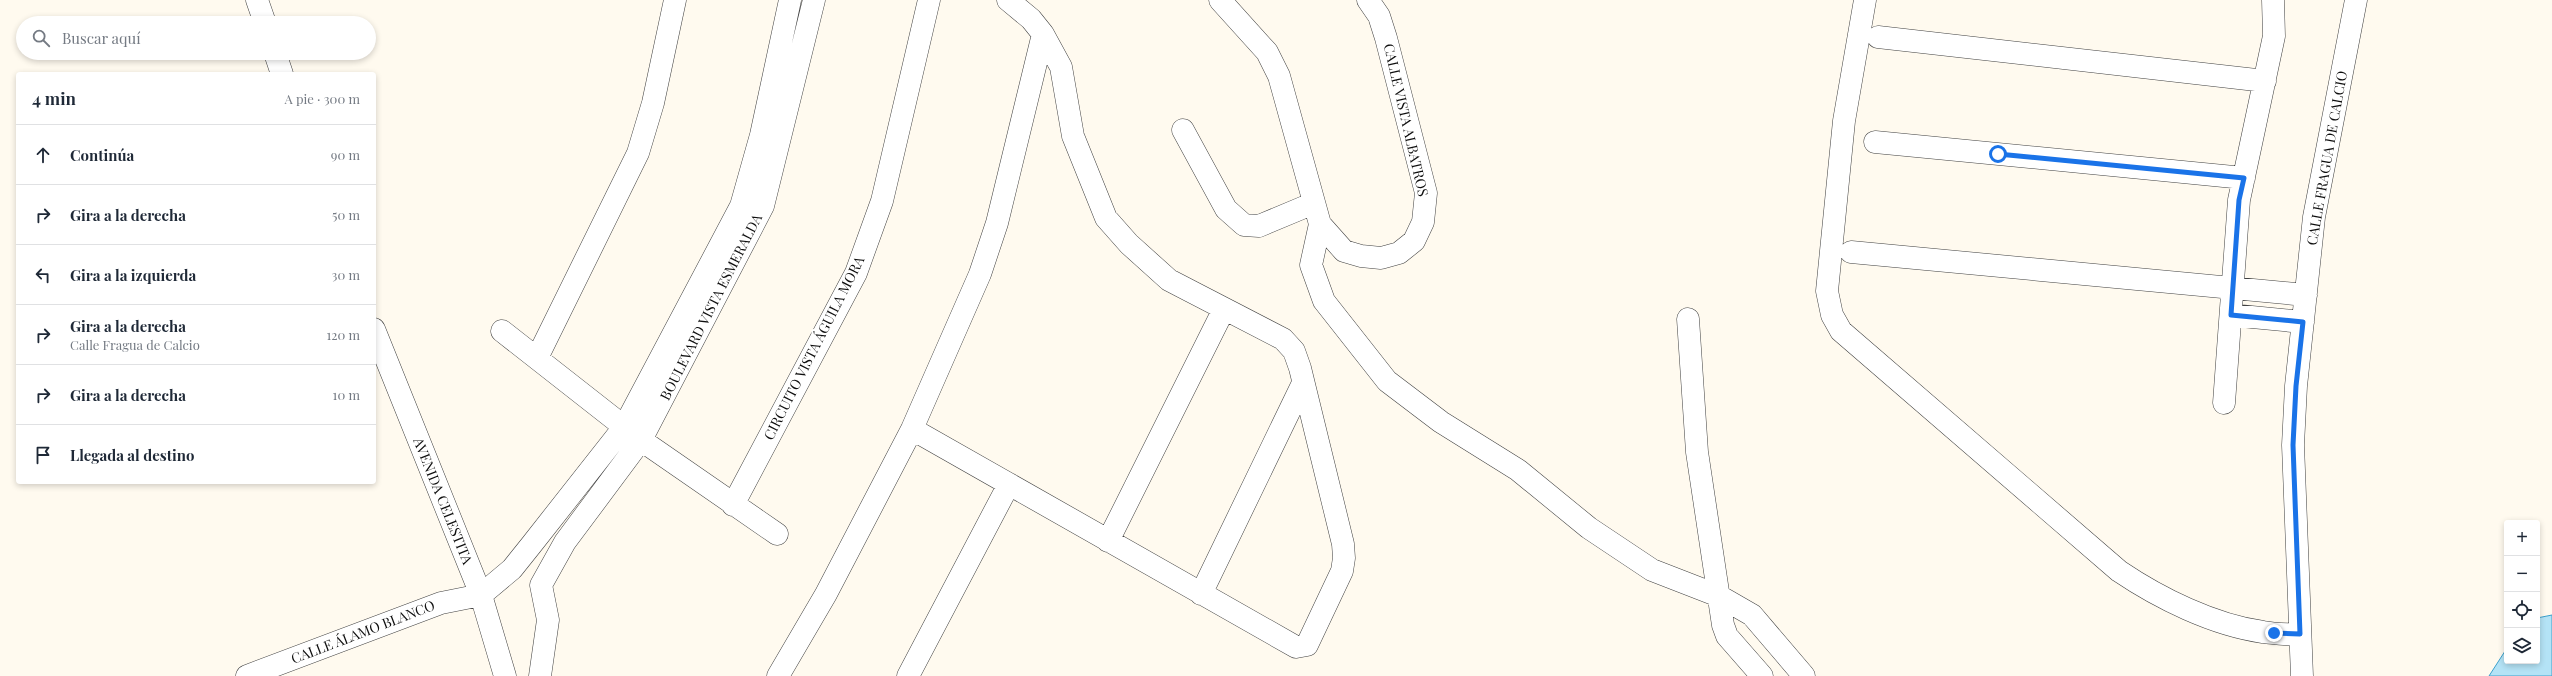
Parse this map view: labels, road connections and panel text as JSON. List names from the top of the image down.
{
  "streets": {
    "street": [
      "CALLE VISTA ALBATROS",
      "CALLE FRAGUA DE CALCIO",
      "BOULEVARD VISTA ESMERALDA",
      "CIRCUITO VISTA ÁGUILA MORA",
      "AVENIDA CELESTITA",
      "CALLE ÁLAMO BLANCO"
    ]
  },
  "crossings": [
    ["BOULEVARD VISTA ESMERALDA", "AVENIDA CELESTITA"],
    ["BOULEVARD VISTA ESMERALDA", "CALLE ÁLAMO BLANCO"],
    ["AVENIDA CELESTITA", "CALLE ÁLAMO BLANCO"]
  ],
  "page": {
    "search": "Buscar aquí",
    "heading": ["4 min", "A pie · 300 m"],
    "list": [
      ["Continúa", "90 m"],
      ["Gira a la derecha", "50 m"],
      ["Gira a la izquierda", "30 m"],
      ["Gira a la derecha", "Calle Fragua de Calcio", "120 m"],
      ["Gira a la derecha", "10 m"],
      "Llegada al destino"
    ],
    "map_buttons": ["+", "−"]
  }
}
